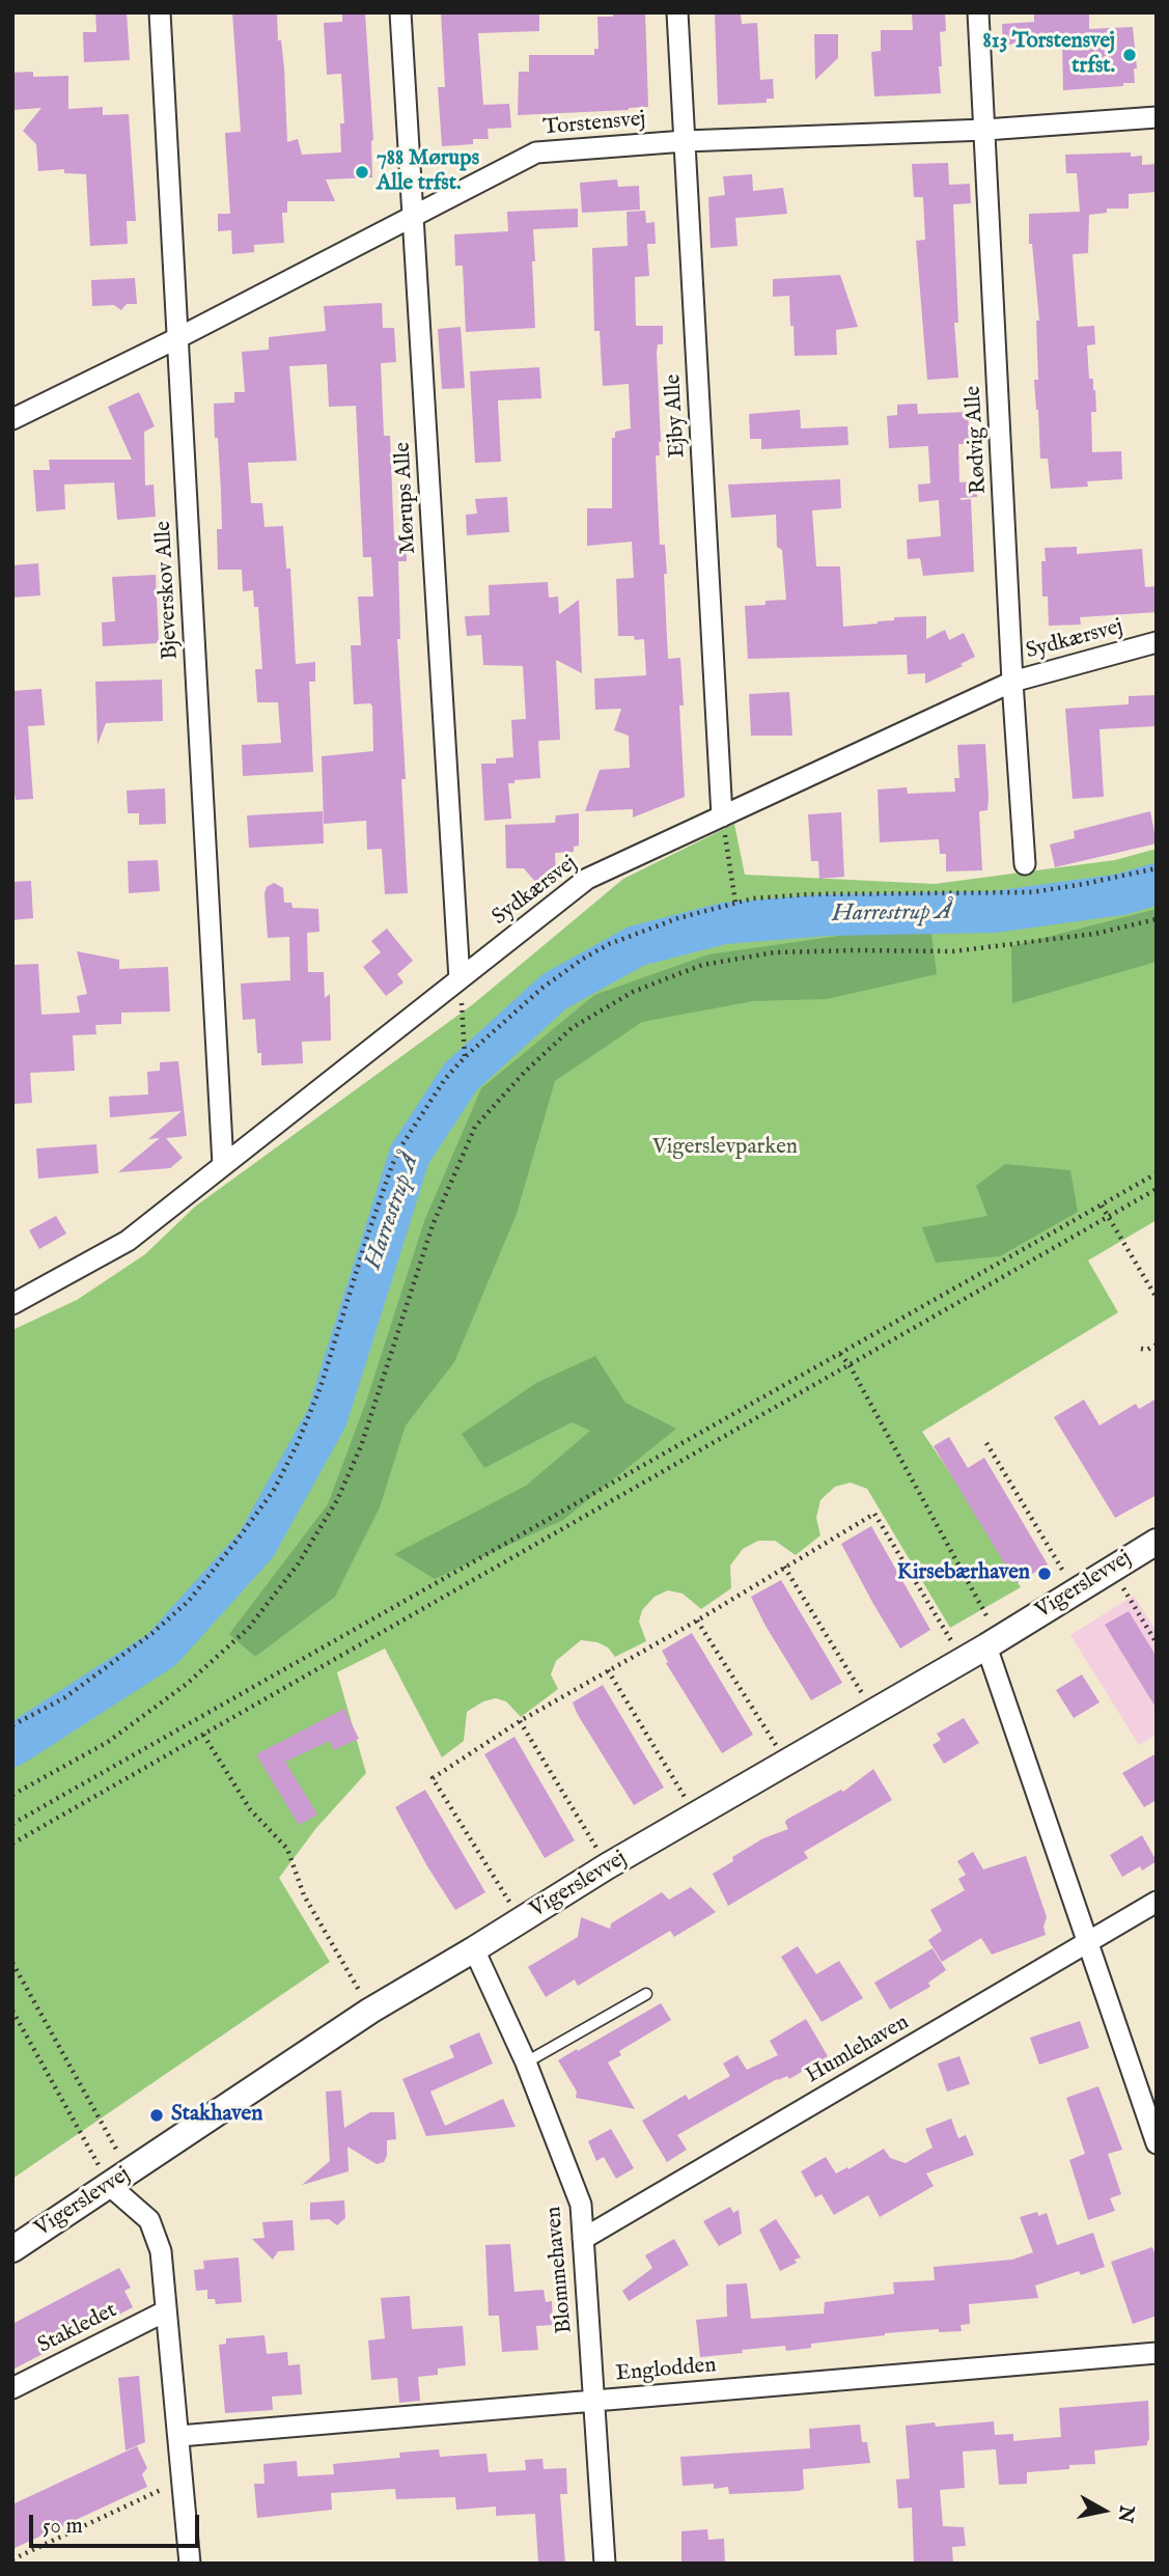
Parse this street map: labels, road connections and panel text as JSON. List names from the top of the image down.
{
  "streets": {
    "street": [
      "Torstensvej",
      "Ejby Alle",
      "Rødvig Alle",
      "Mørups Alle",
      "Bjeverskov Alle",
      "Sydkærsvej",
      "Vigerslevvej",
      "Humlehaven",
      "Blommehaven",
      "Stakledet",
      "Englodden"
    ]
  },
  "crossings": [
    ["Torstensvej", "Ejby Alle"],
    ["Torstensvej", "Rødvig Alle"],
    ["Torstensvej", "Mørups Alle"],
    ["Torstensvej", "Bjeverskov Alle"],
    ["Ejby Alle", "Sydkærsvej"],
    ["Rødvig Alle", "Sydkærsvej"],
    ["Mørups Alle", "Sydkærsvej"],
    ["Bjeverskov Alle", "Sydkærsvej"],
    ["Vigerslevvej", "Blommehaven"],
    ["Humlehaven", "Blommehaven"],
    ["Blommehaven", "Englodden"]
  ],
  "water": ["Harrestrup Å"],
  "parks": ["Vigerslevparken"],
  "places": [
    "813 Torstensvej trfst.",
    "788 Mørups Alle trfst.",
    "Kirsebærhaven",
    "Stakhaven"
  ],
  "scale_bar": "50 m",
  "north": "right"
}
